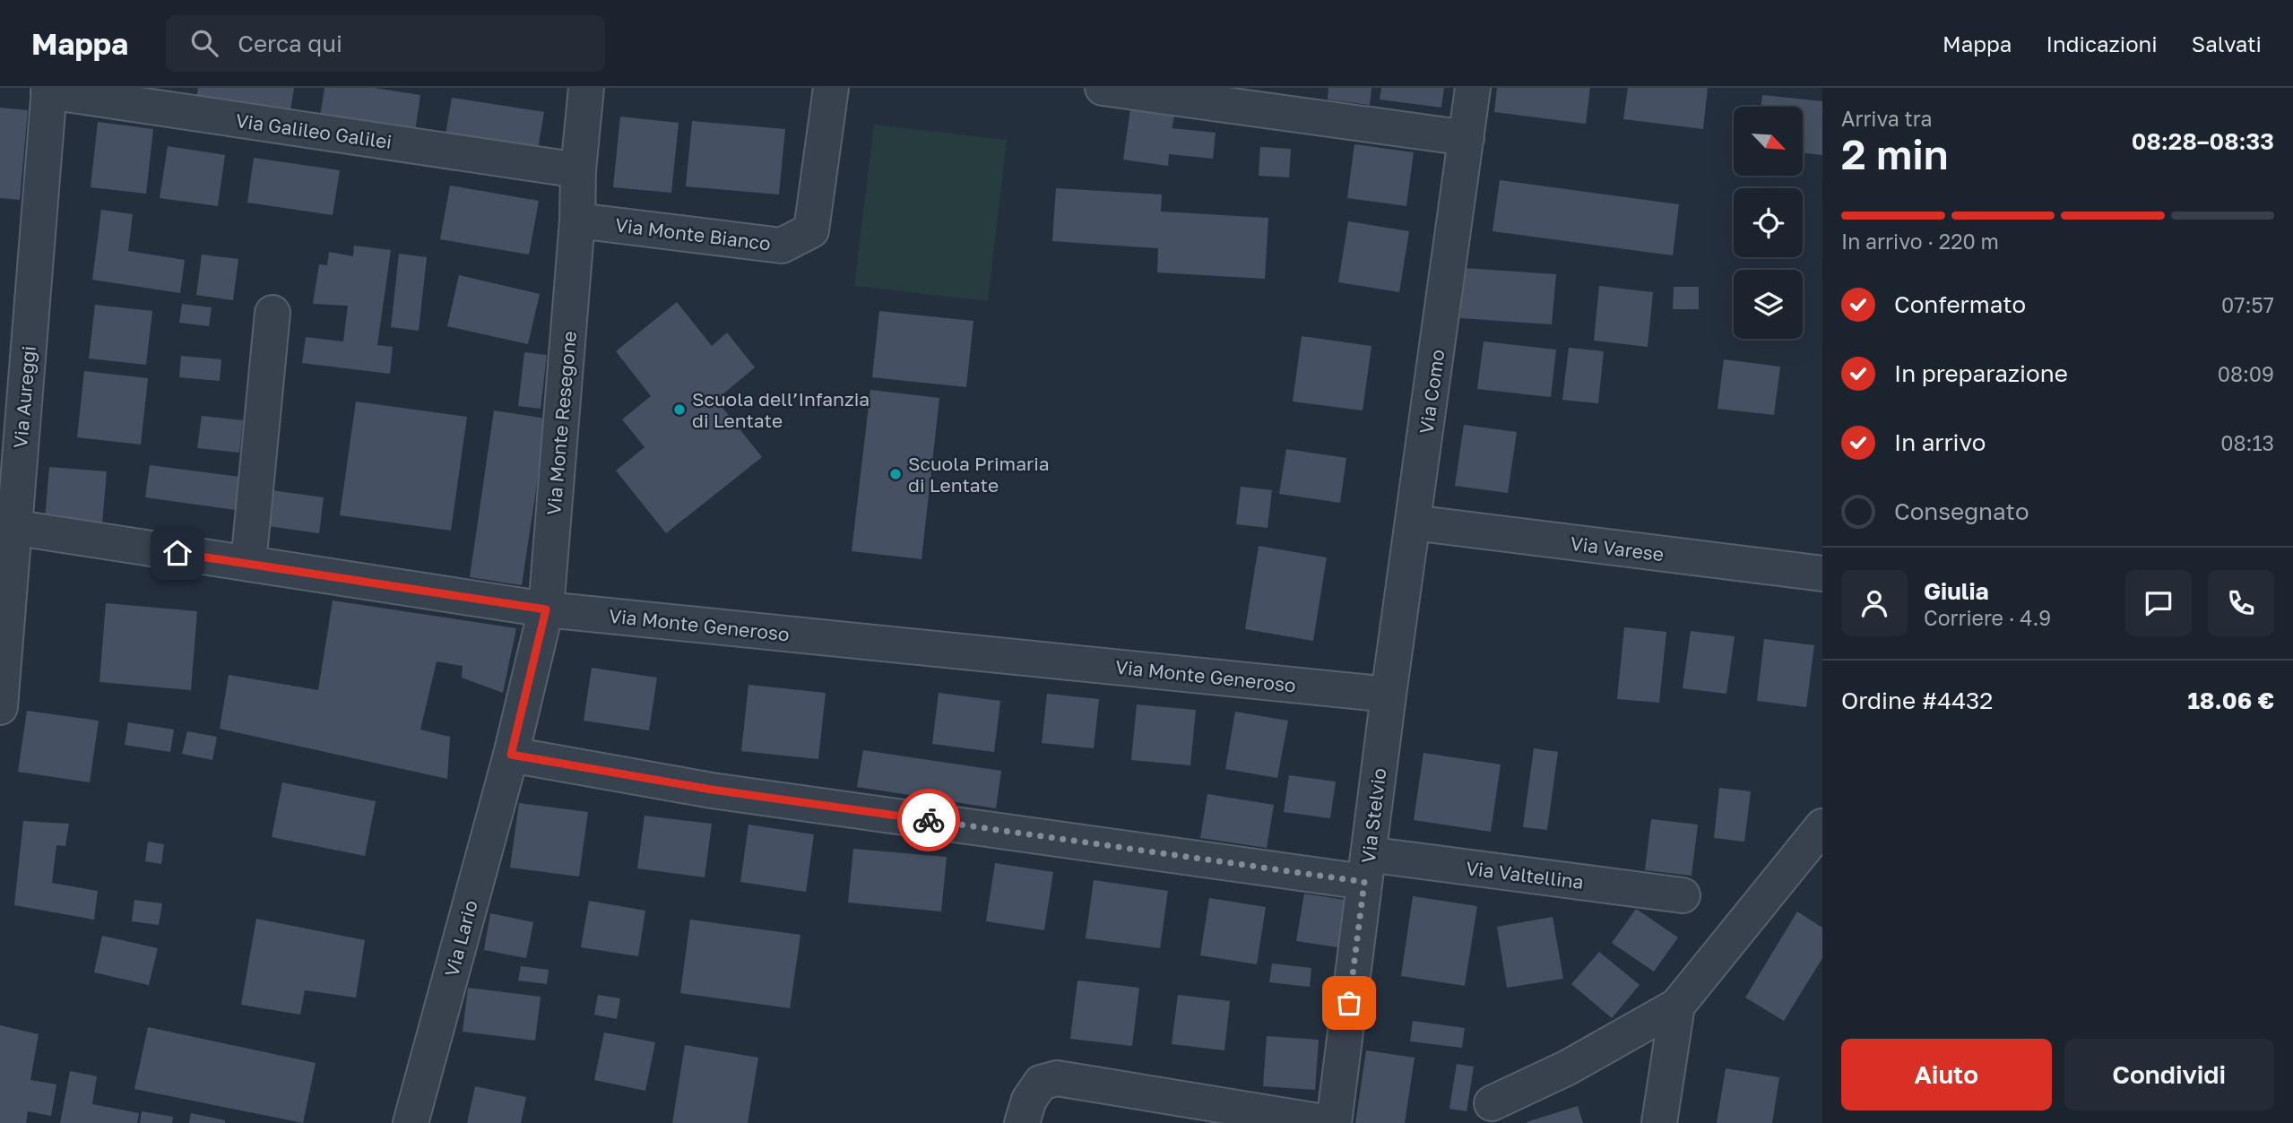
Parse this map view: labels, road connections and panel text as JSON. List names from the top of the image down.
{
  "streets": {
    "street": [
      "Via Galileo Galilei",
      "Via Monte Bianco",
      "Via Como",
      "Via Aureggi",
      "Via Monte Resegone",
      "Via Varese",
      "Via Monte Generoso",
      "Via Stelvio",
      "Via Valtellina",
      "Via Lario"
    ]
  },
  "crossings": [
    ["Via Galileo Galilei", "Via Aureggi"],
    ["Via Galileo Galilei", "Via Monte Resegone"],
    ["Via Monte Bianco", "Via Monte Resegone"],
    ["Via Como", "Via Varese"],
    ["Via Como", "Via Monte Generoso"],
    ["Via Como", "Via Stelvio"],
    ["Via Aureggi", "Via Monte Generoso"],
    ["Via Monte Resegone", "Via Monte Generoso"],
    ["Via Monte Resegone", "Via Valtellina"],
    ["Via Monte Resegone", "Via Lario"],
    ["Via Monte Generoso", "Via Stelvio"],
    ["Via Stelvio", "Via Valtellina"],
    ["Via Valtellina", "Via Lario"]
  ],
  "places": ["Scuola dell’Infanzia di Lentate", "Scuola Primaria di Lentate"],
  "north": "bottom right",
  "page": {
    "header": "Mappa",
    "search": "Cerca qui",
    "nav": ["Mappa", "Indicazioni", "Salvati"],
    "heading": ["2 min", "Arriva tra", "08:28–08:33"],
    "panel": [
      "Giulia",
      "Corriere · 4.9",
      "Ordine #4432",
      "18.06 €"
    ],
    "bar": "In arrivo · 220 m",
    "list": [
      ["Confermato", "07:57"],
      ["In preparazione", "08:09"],
      ["In arrivo", "08:13"],
      "Consegnato"
    ],
    "buttons": ["Aiuto", "Condividi"]
  }
}
